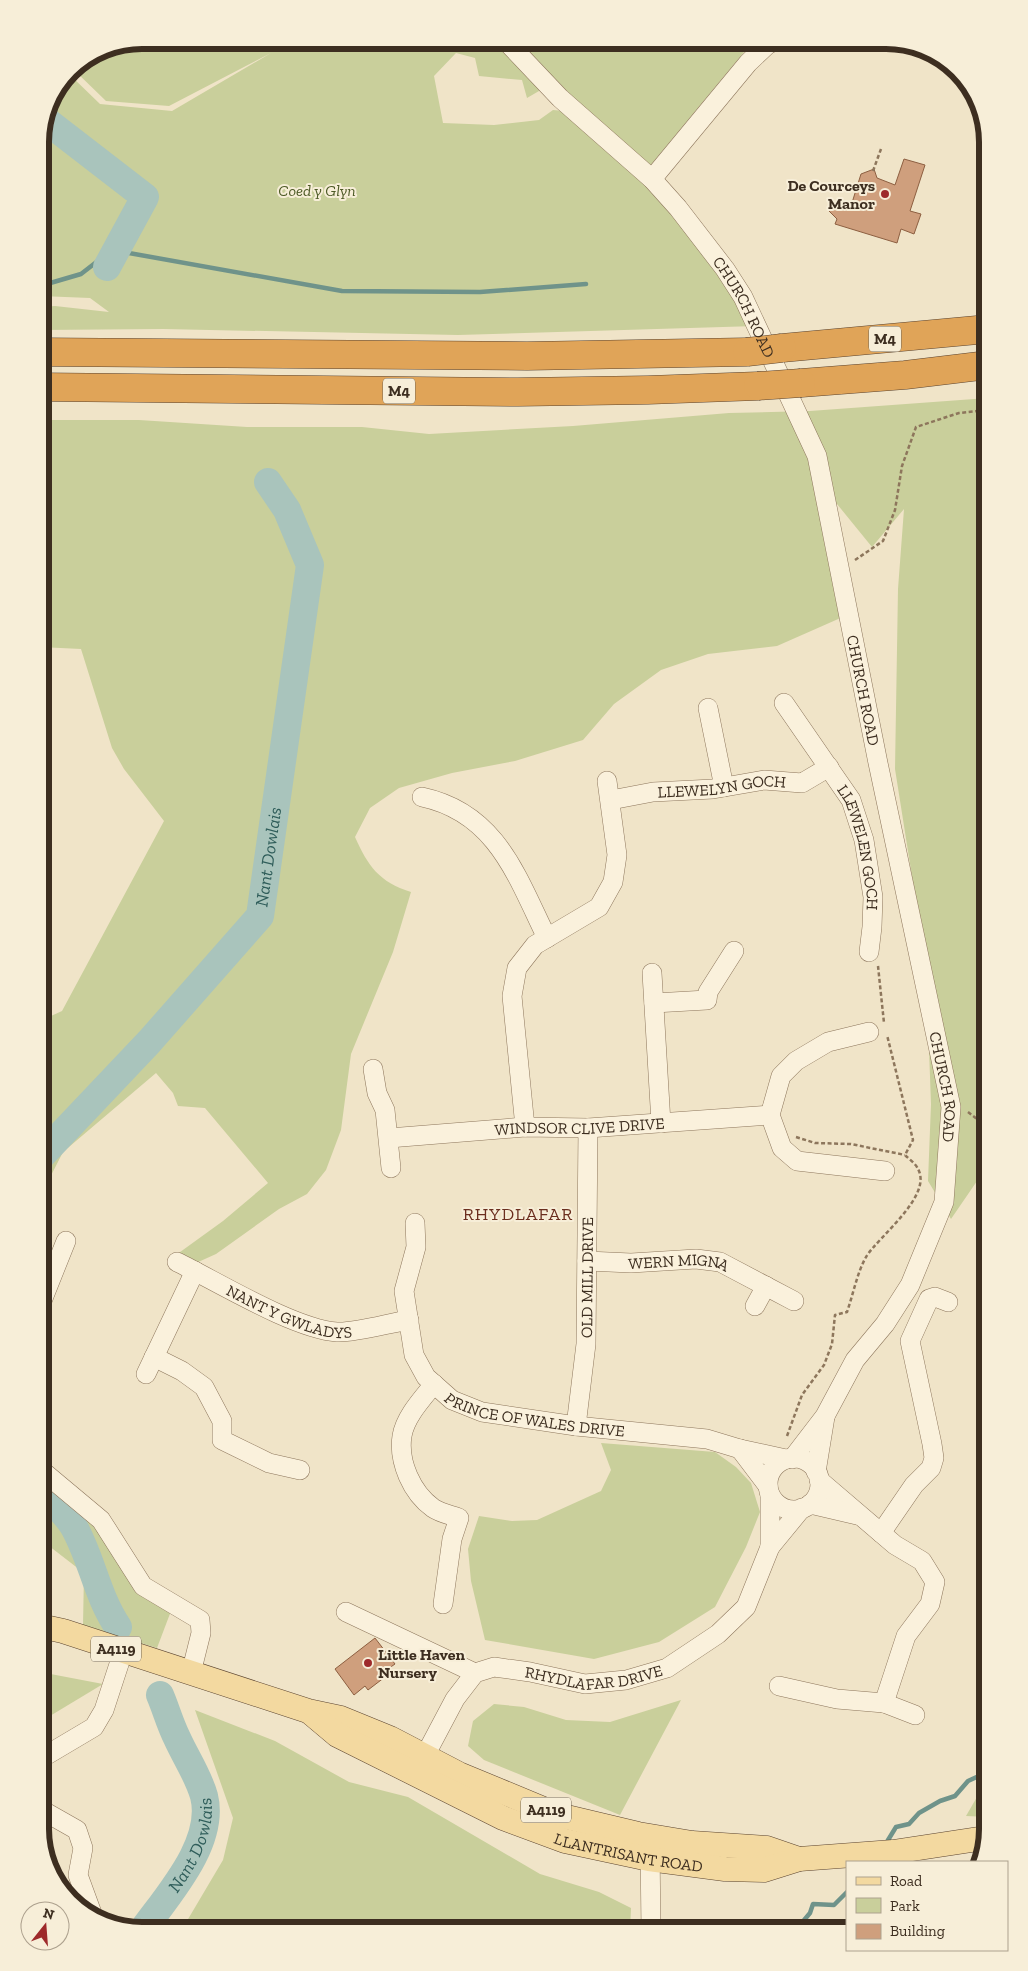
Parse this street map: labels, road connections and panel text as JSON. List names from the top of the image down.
{
  "streets": {
    "highway": ["M4"],
    "main road": ["A4119", "LLANTRISANT ROAD"],
    "street": [
      "CHURCH ROAD",
      "LLEWELYN GOCH",
      "LLEWELEN GOCH",
      "WINDSOR CLIVE DRIVE",
      "WERN MIGNA",
      "OLD MILL DRIVE",
      "NANT Y GWLADYS",
      "PRINCE OF WALES DRIVE",
      "RHYDLAFAR DRIVE"
    ]
  },
  "crossings": [
    ["CHURCH ROAD", "PRINCE OF WALES DRIVE"],
    ["CHURCH ROAD", "RHYDLAFAR DRIVE"],
    ["LLEWELYN GOCH", "LLEWELEN GOCH"],
    ["WINDSOR CLIVE DRIVE", "OLD MILL DRIVE"],
    ["WERN MIGNA", "OLD MILL DRIVE"],
    ["OLD MILL DRIVE", "PRINCE OF WALES DRIVE"],
    ["NANT Y GWLADYS", "PRINCE OF WALES DRIVE"],
    ["PRINCE OF WALES DRIVE", "RHYDLAFAR DRIVE"]
  ],
  "districts": ["RHYDLAFAR"],
  "water": ["Nant Dowlais"],
  "parks": ["Coed y Glyn"],
  "places": ["De Courceys Manor", "Little Haven Nursery"],
  "legend": ["Road", "Park", "Building"],
  "north": "top"
}
